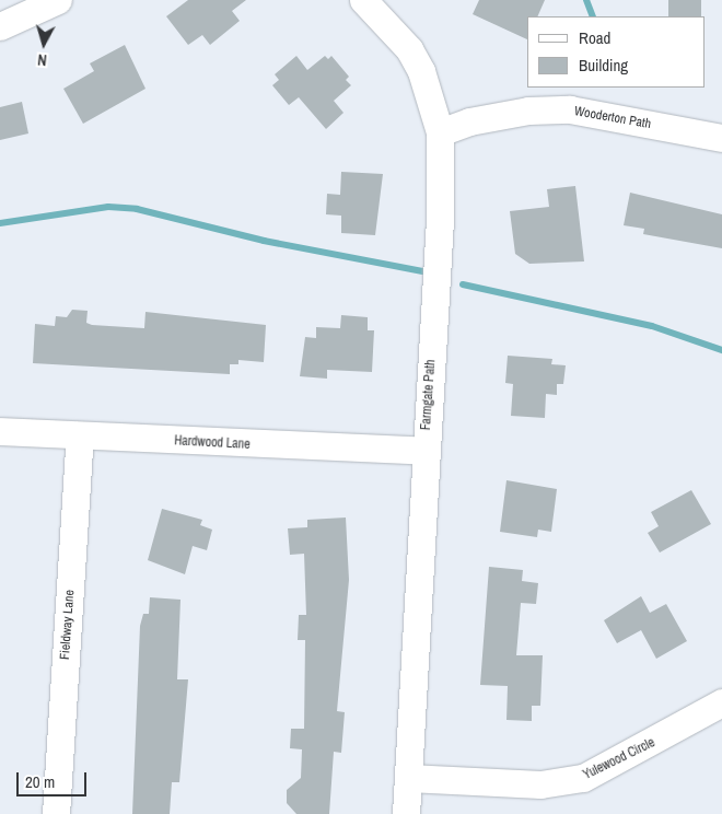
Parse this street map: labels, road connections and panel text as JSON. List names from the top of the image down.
{
  "streets": {
    "street": [
      "Wooderton Path",
      "Farmgate Path",
      "Hardwood Lane",
      "Fieldway Lane",
      "Yulewood Circle"
    ]
  },
  "crossings": [
    ["Wooderton Path", "Farmgate Path"],
    ["Farmgate Path", "Hardwood Lane"],
    ["Farmgate Path", "Yulewood Circle"],
    ["Hardwood Lane", "Fieldway Lane"]
  ],
  "legend": ["Road", "Building"],
  "scale_bar": "20 m",
  "north": "bottom"
}
